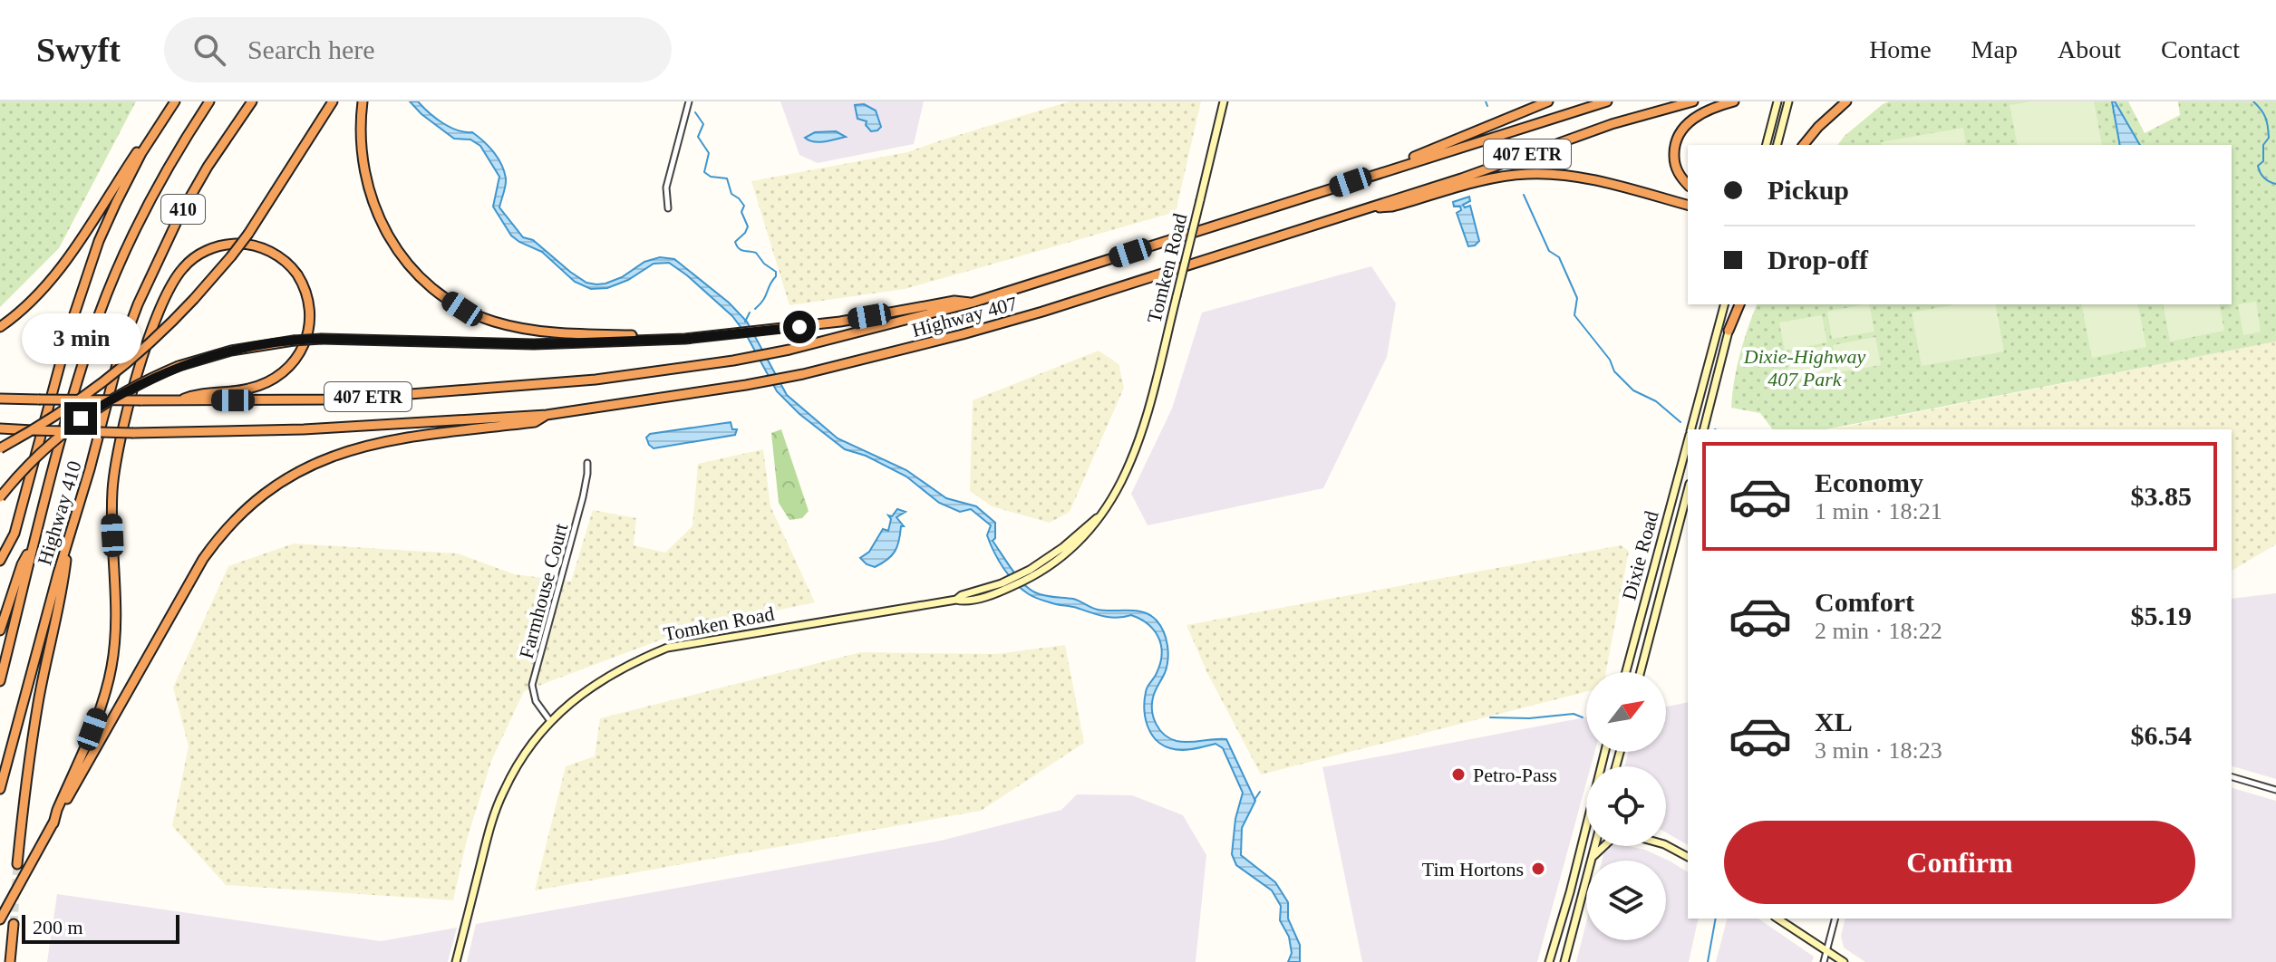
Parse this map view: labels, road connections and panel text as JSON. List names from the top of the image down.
{
  "streets": {
    "highway": [
      "407 ETR",
      "410",
      "Highway 407",
      "Highway 410"
    ],
    "main road": ["Tomken Road", "Dixie Road"],
    "street": ["Farmhouse Court"]
  },
  "crossings": [
    ["Tomken Road", "Farmhouse Court"]
  ],
  "parks": ["Dixie-Highway 407 Park"],
  "places": ["Petro-Pass", "Tim Hortons"],
  "scale_bar": "200 m",
  "north": "top right",
  "page": {
    "header": "Swyft",
    "search": "Search here",
    "nav": [
      "Home",
      "Map",
      "About",
      "Contact"
    ],
    "banner": ["Pickup", "Drop-off"],
    "bubble": "3 min",
    "list": [
      {
        "name": "Economy",
        "note": "1 min · 18:21",
        "value": "$3.85"
      },
      {
        "name": "Comfort",
        "note": "2 min · 18:22",
        "value": "$5.19"
      },
      {
        "name": "XL",
        "note": "3 min · 18:23",
        "value": "$6.54"
      }
    ],
    "buttons": "Confirm",
    "scale": "200 m"
  }
}
